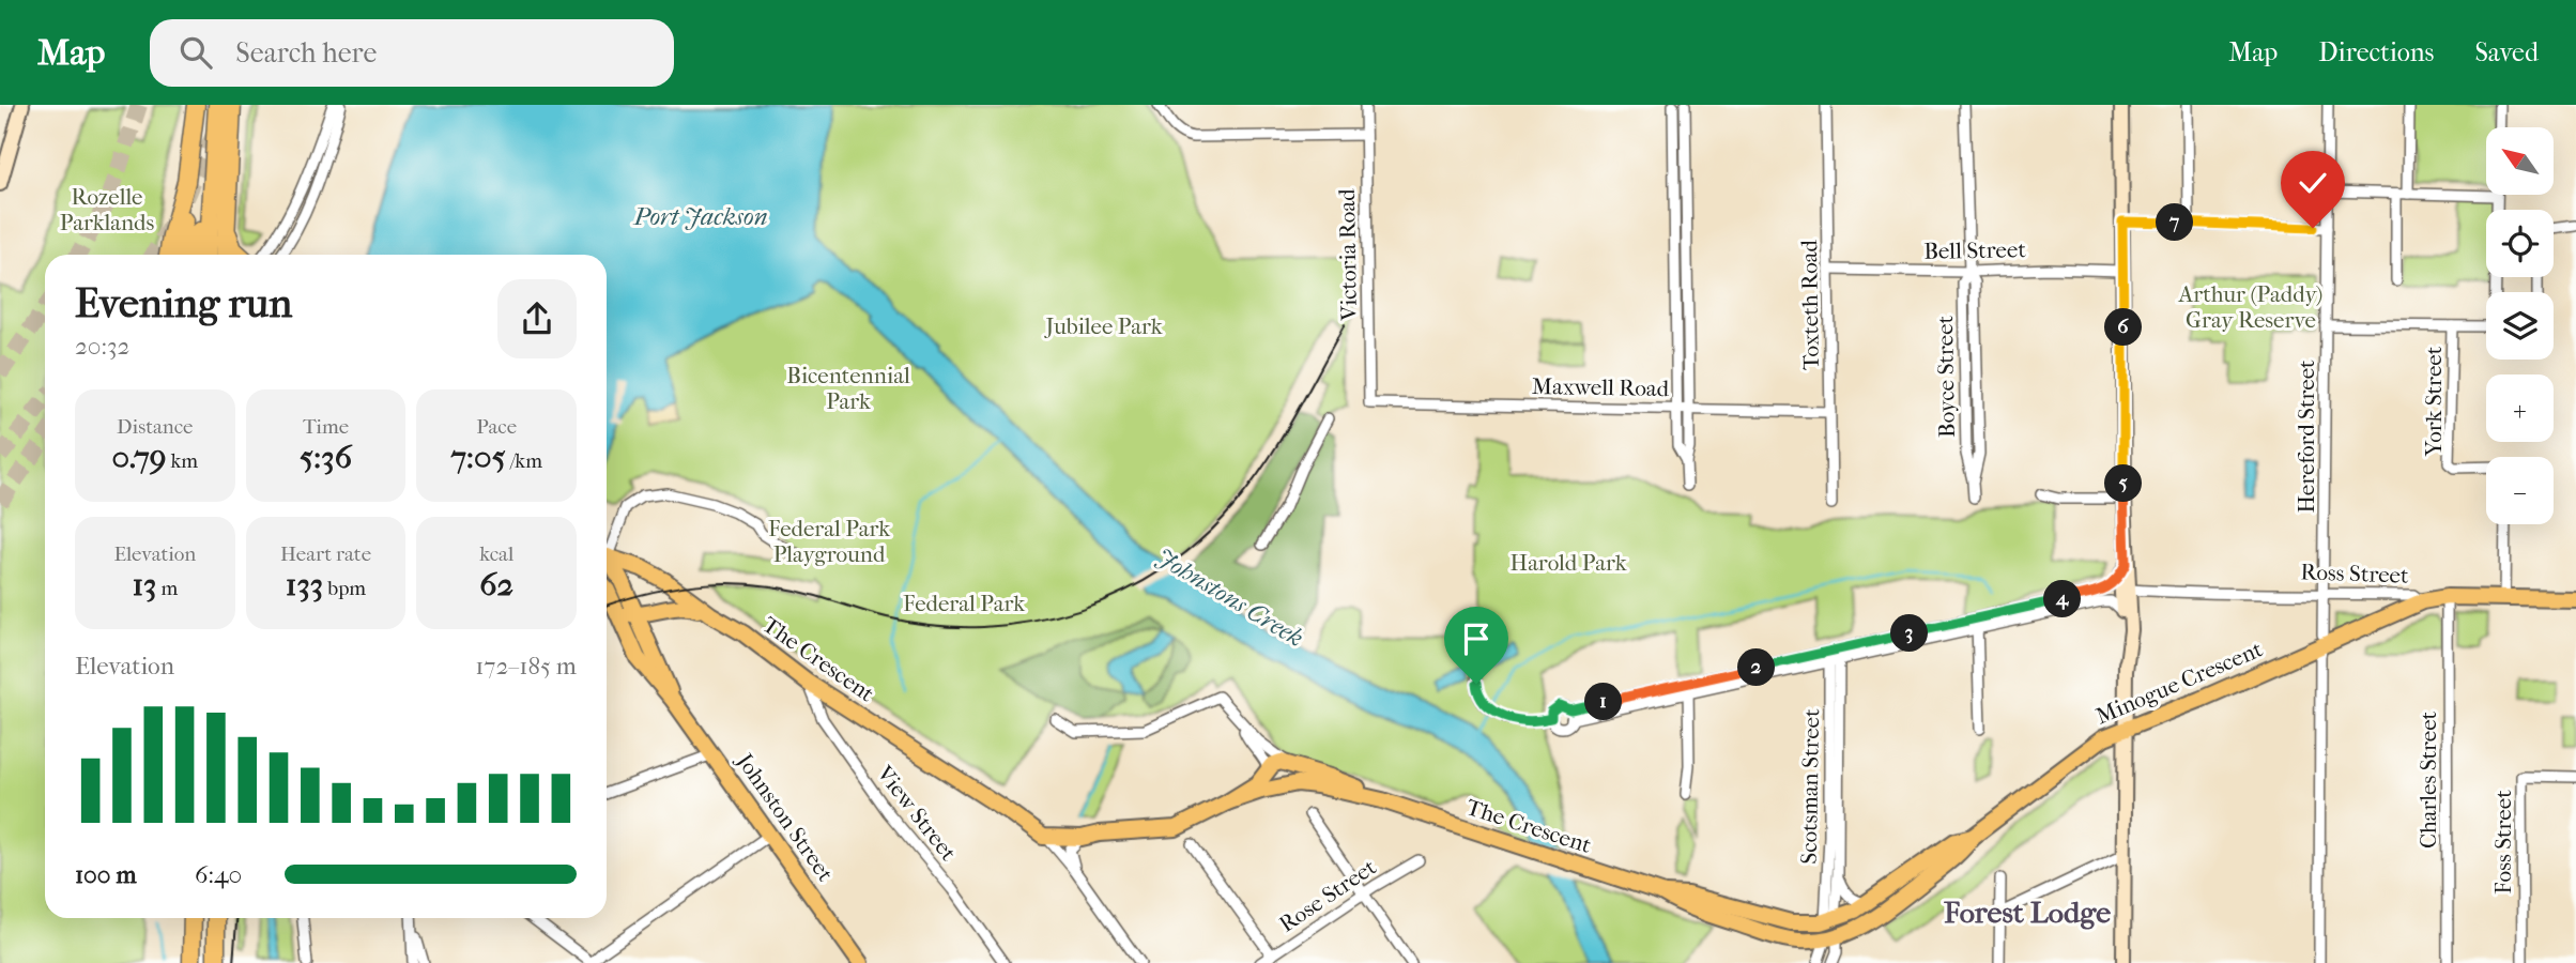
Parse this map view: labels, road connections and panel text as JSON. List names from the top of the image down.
{
  "streets": {
    "main road": [
      "Ross Street",
      "The Crescent",
      "Minogue Crescent",
      "Johnston Street"
    ],
    "street": [
      "Bell Street",
      "Victoria Road",
      "Toxteth Road",
      "Boyce Street",
      "Maxwell Road",
      "York Street",
      "Hereford Street",
      "Charles Street",
      "Scotsman Street",
      "View Street",
      "Foss Street",
      "Rose Street"
    ]
  },
  "crossings": [
    ["Bell Street", "Toxteth Road"],
    ["Bell Street", "Boyce Street"],
    ["Victoria Road", "Maxwell Road"],
    ["Toxteth Road", "Maxwell Road"],
    ["Hereford Street", "Ross Street"],
    ["Hereford Street", "Minogue Crescent"],
    ["Ross Street", "Minogue Crescent"],
    ["Ross Street", "Charles Street"],
    ["The Crescent", "Minogue Crescent"],
    ["The Crescent", "Scotsman Street"],
    ["The Crescent", "View Street"],
    ["Minogue Crescent", "Scotsman Street"]
  ],
  "districts": ["Forest Lodge"],
  "water": ["Port Jackson", "Johnstons Creek"],
  "parks": [
    "Rozelle Parklands",
    "Arthur (Paddy) Gray Reserve",
    "Jubilee Park",
    "Bicentennial Park",
    "Federal Park Playground",
    "Harold Park",
    "Federal Park"
  ],
  "north": "top left",
  "page": {
    "header": "Map",
    "search": "Search here",
    "nav": ["Map", "Directions", "Saved"],
    "map_buttons": ["+", "−"],
    "pins": [
      "7",
      "6",
      "5",
      "4",
      "3",
      "2",
      "1"
    ],
    "heading": ["Evening run", "20:32"],
    "stats": [
      ["Distance", "0.79 km"],
      ["Time", "5:36"],
      ["Pace", "7:05 /km"],
      ["Elevation", "13 m"],
      ["Heart rate", "133 bpm"],
      ["kcal", "62"]
    ],
    "chart": ["Elevation", "172–185 m"],
    "list": [
      {
        "name": "100 m",
        "note": "6:40"
      }
    ]
  }
}
